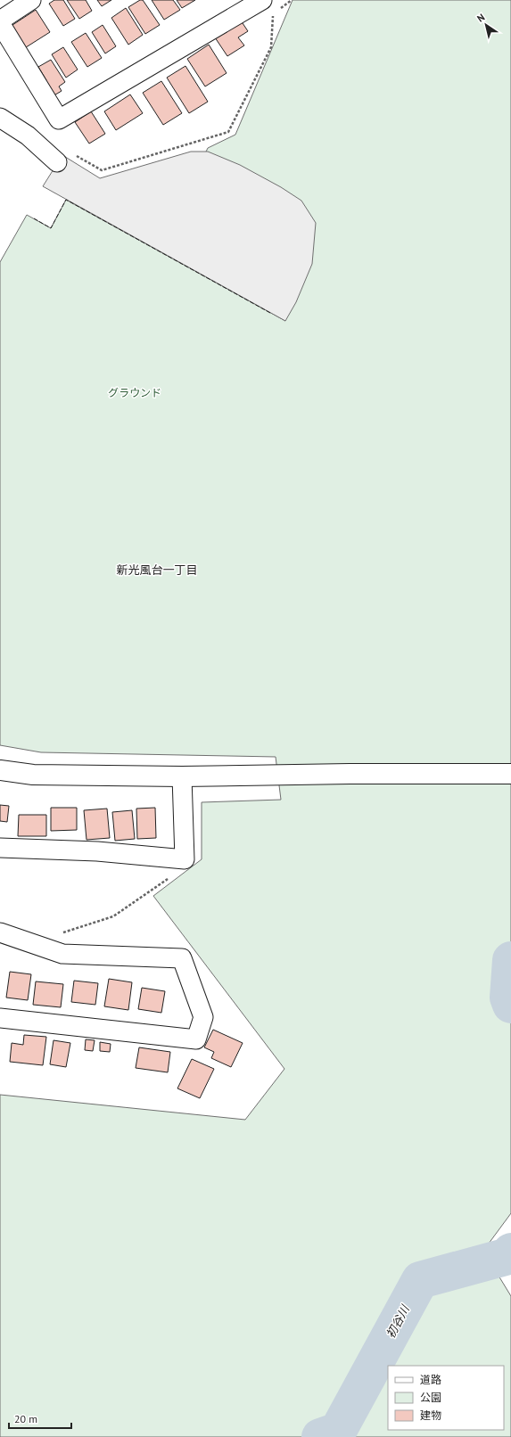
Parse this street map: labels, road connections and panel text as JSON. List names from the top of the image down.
{
  "districts": ["新光風台一丁目"],
  "water": ["初谷川"],
  "parks": ["グラウンド"],
  "legend": ["道路", "公園", "建物"],
  "scale_bar": "20 m",
  "north": "top left"
}
